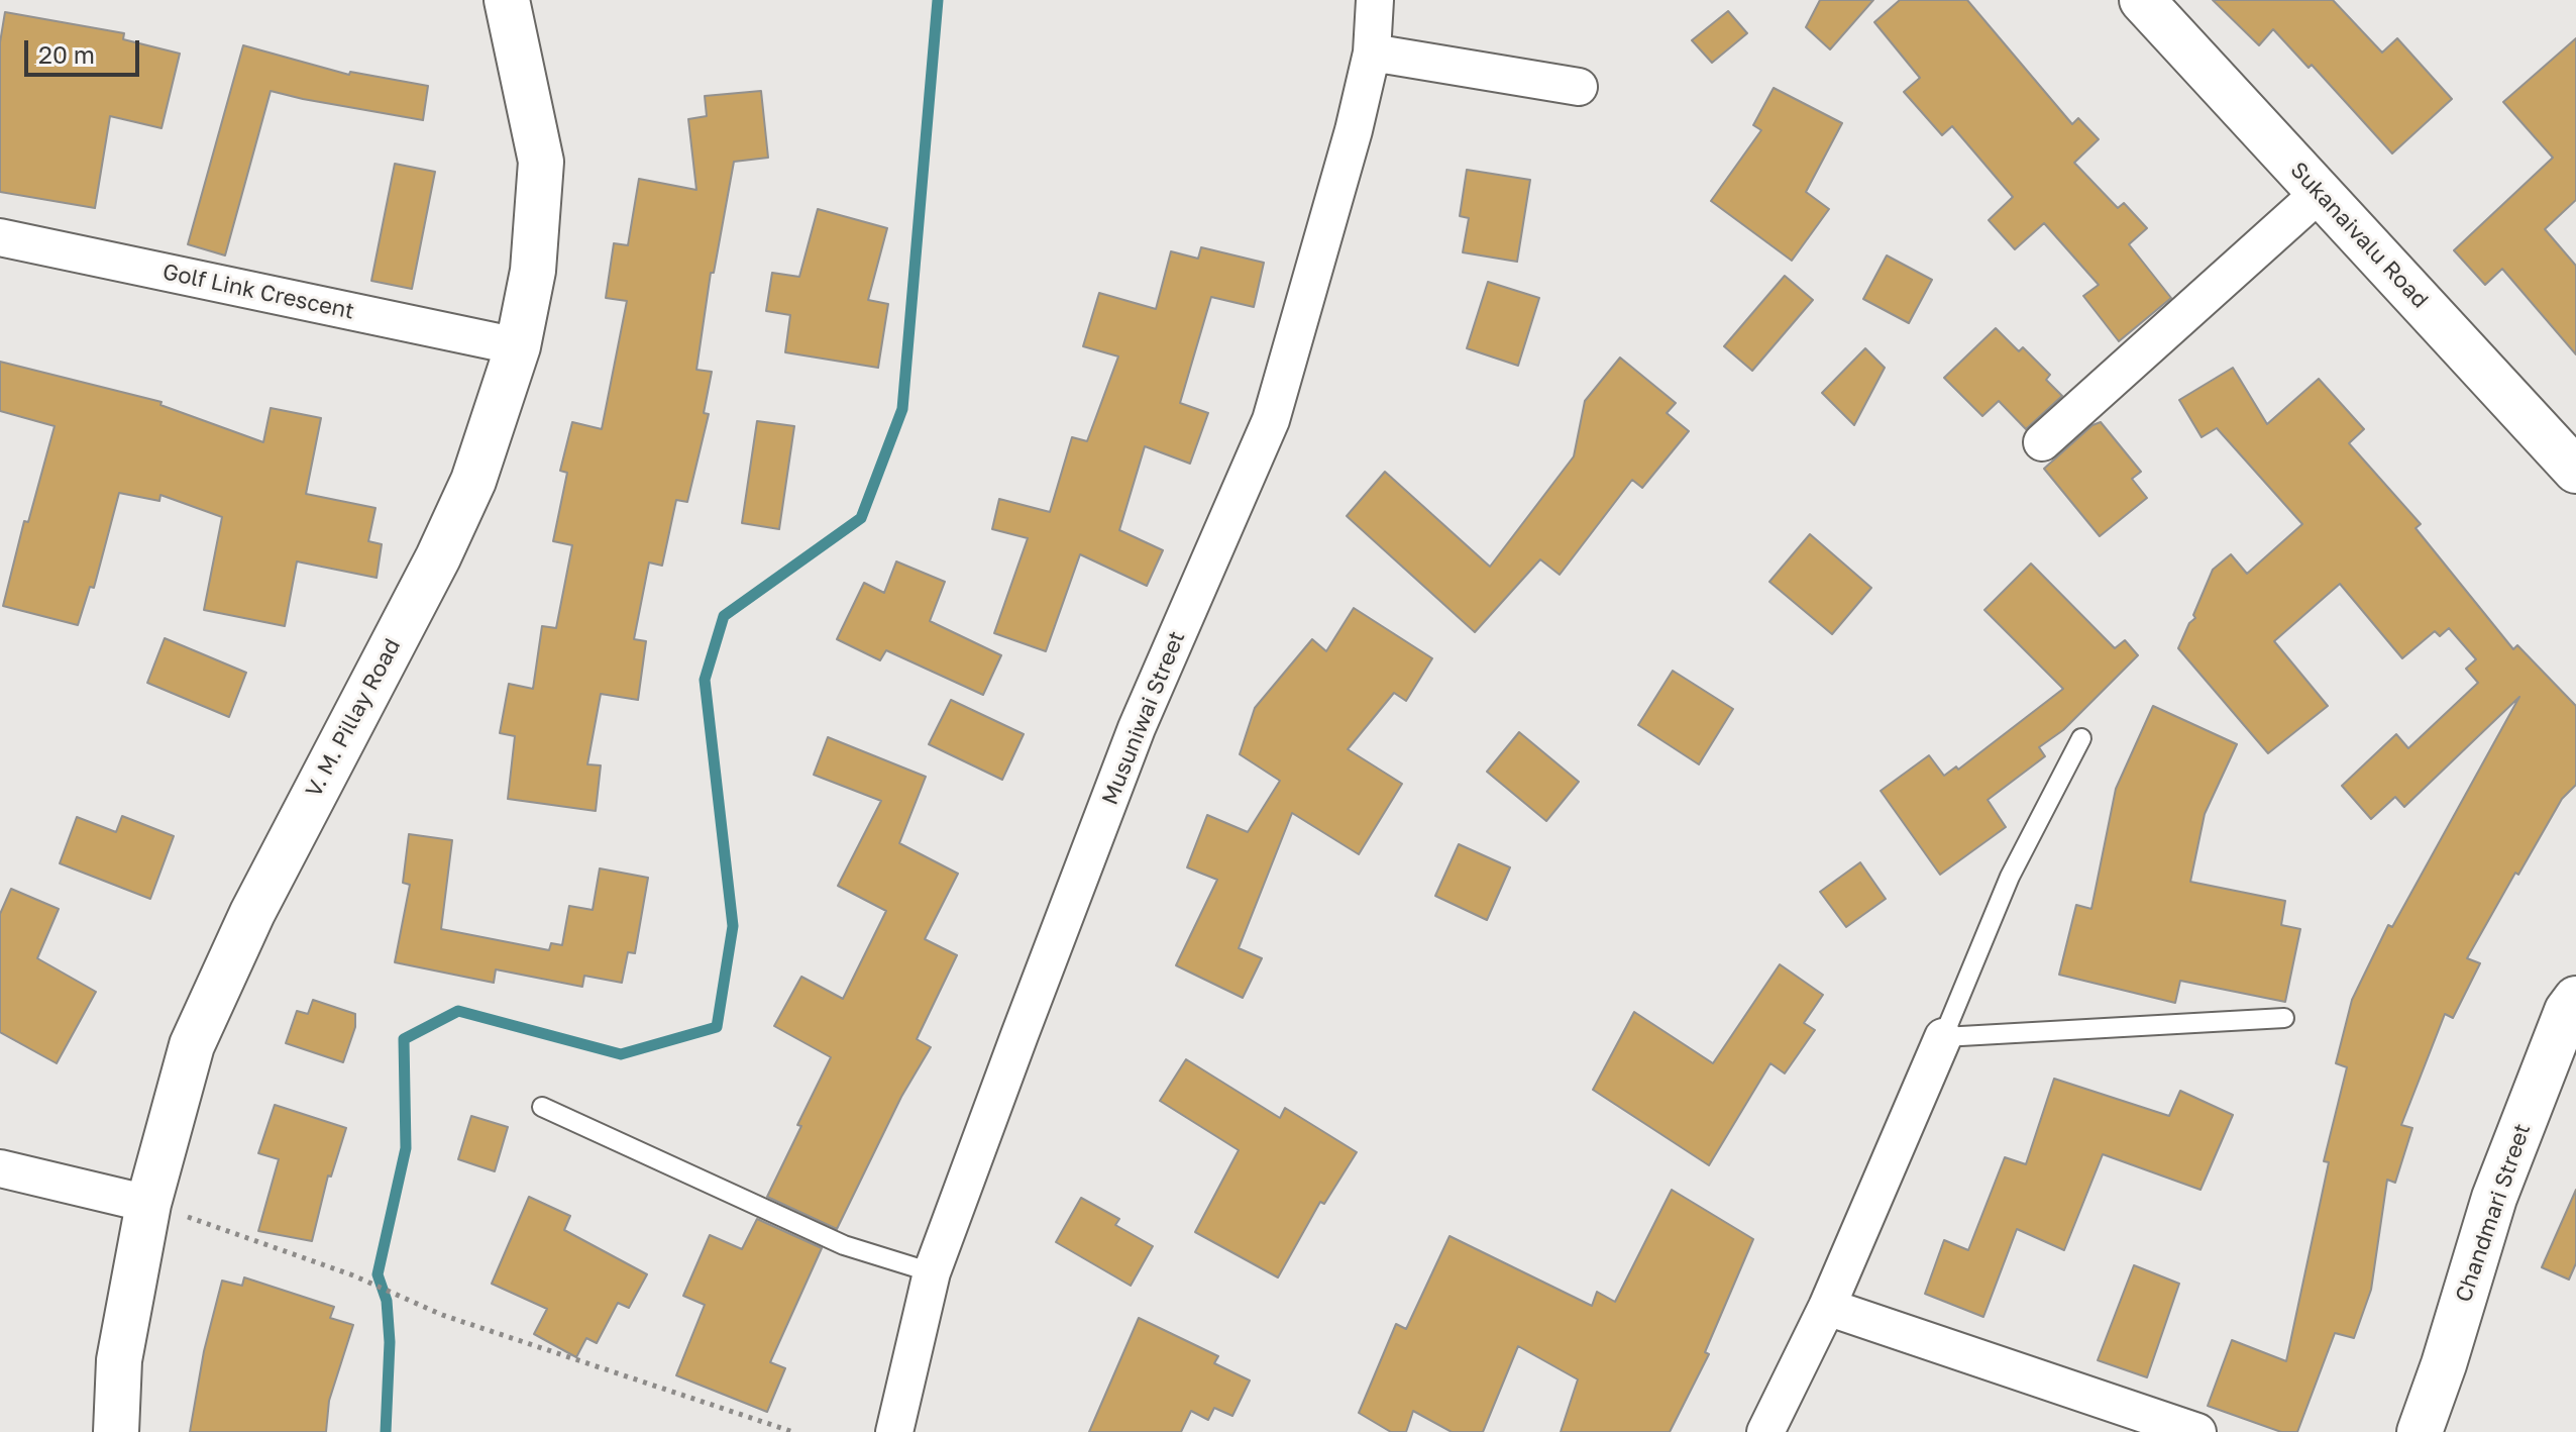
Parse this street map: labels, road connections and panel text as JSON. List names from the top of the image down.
{
  "streets": {
    "main road": ["Sukanaivalu Road", "V. M. Pillay Road", "Chandmari Street"],
    "street": ["Golf Link Crescent", "Musuniwai Street"]
  },
  "crossings": [
    ["Golf Link Crescent", "V. M. Pillay Road"]
  ],
  "scale_bar": "20 m"
}
